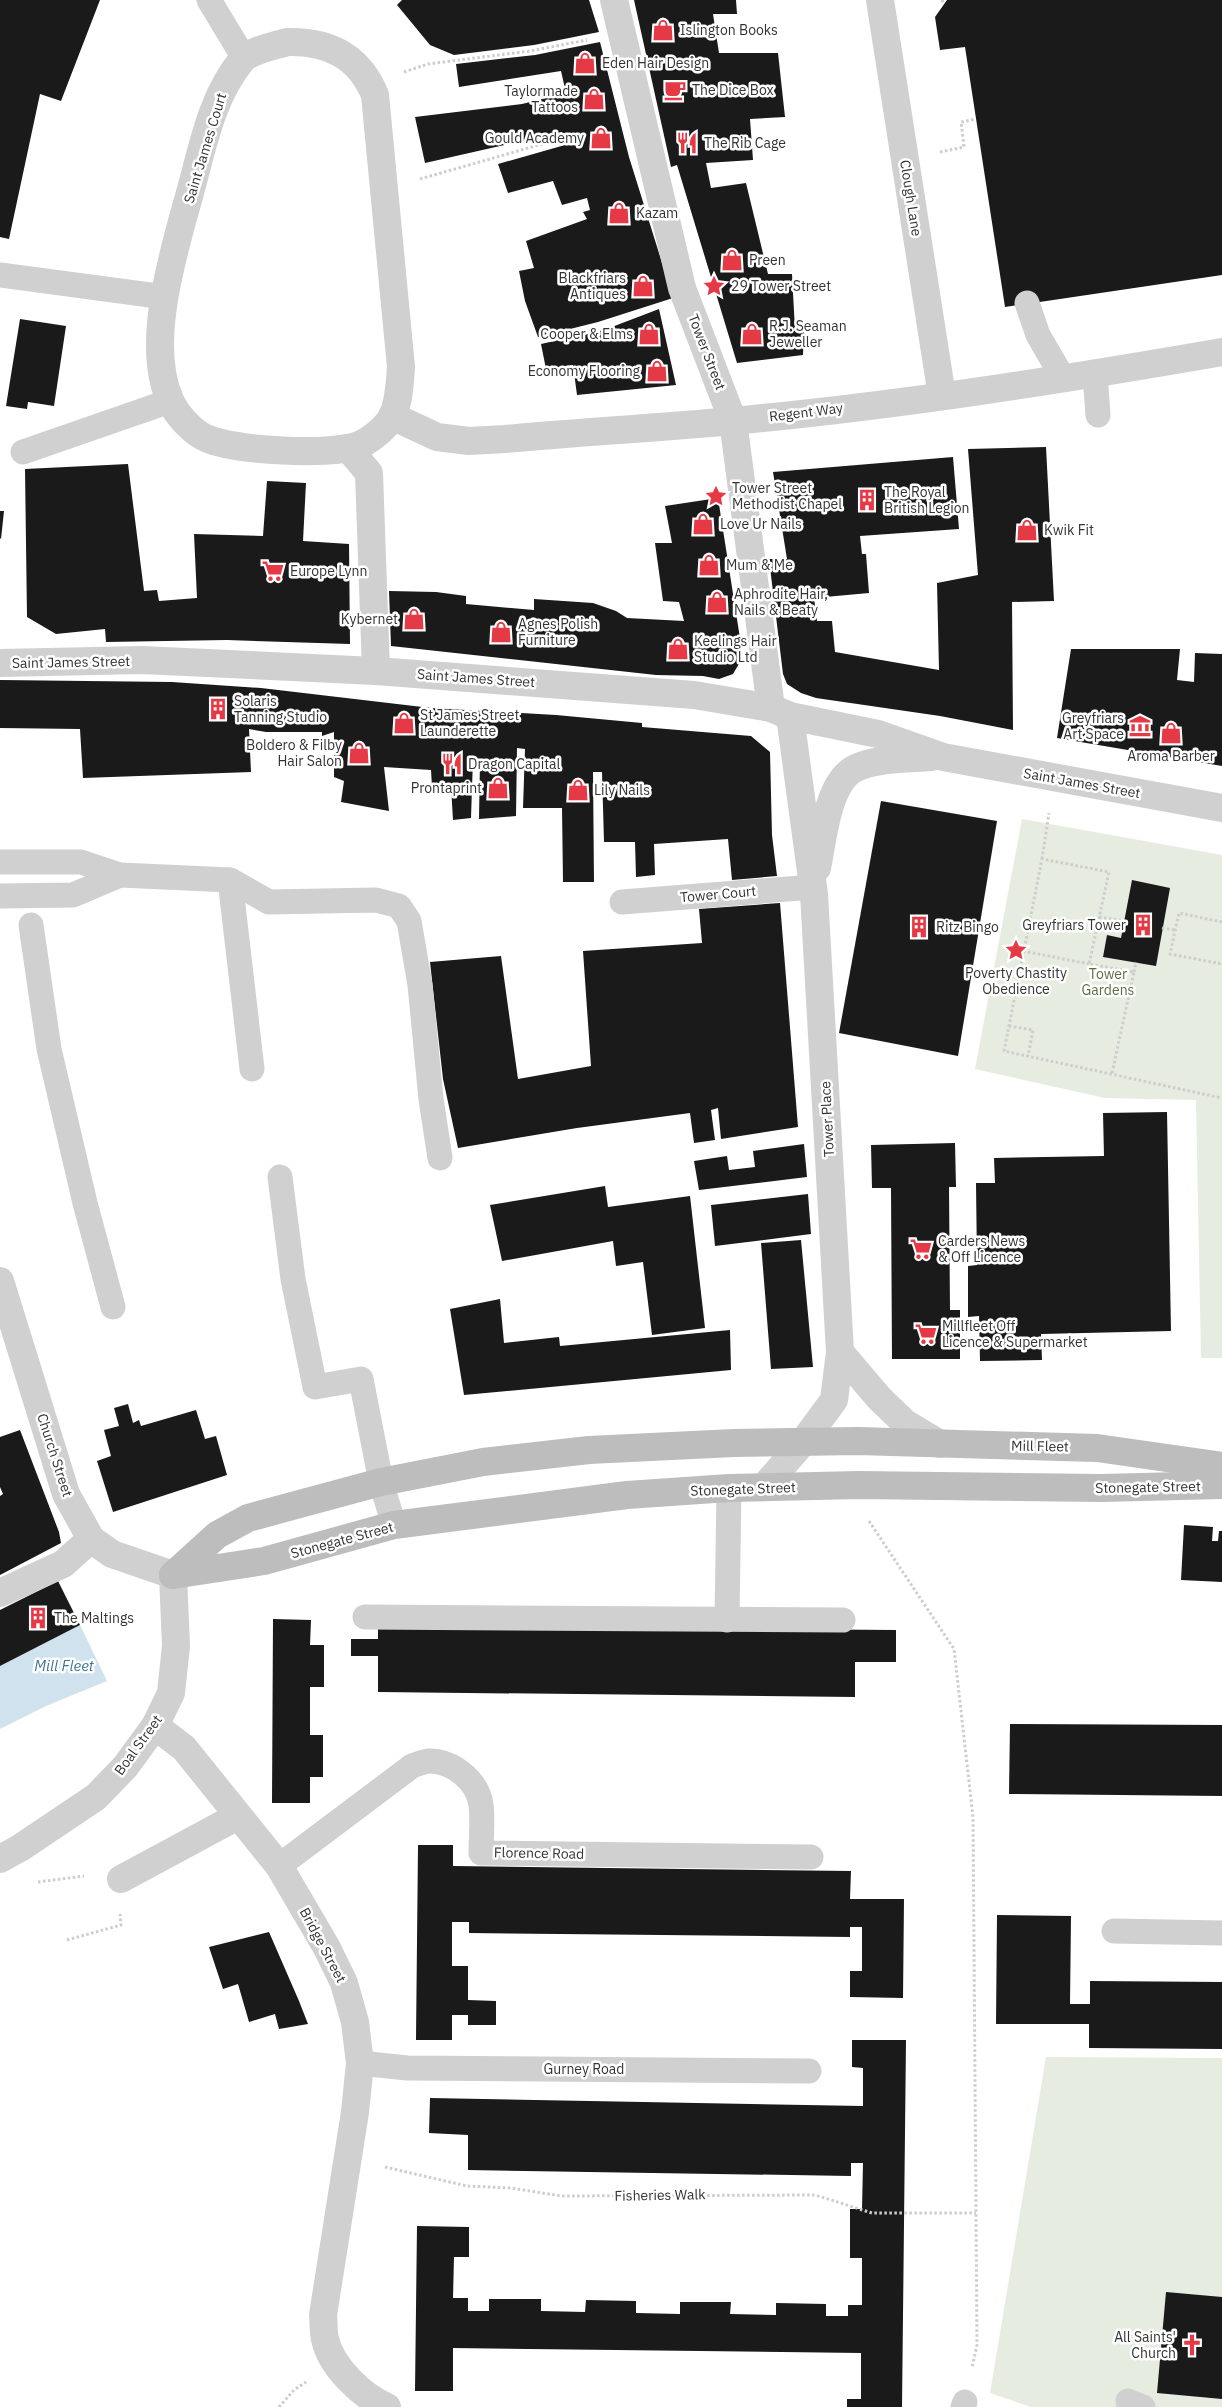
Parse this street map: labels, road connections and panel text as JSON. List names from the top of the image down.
{
  "streets": {
    "street": [
      "Saint James Court",
      "Clough Lane",
      "Tower Street",
      "Regent Way",
      "Saint James Street",
      "Tower Place",
      "Mill Fleet",
      "Church Street",
      "Stonegate Street",
      "Boal Street",
      "Bridge Street"
    ],
    "lane": ["Tower Court", "Florence Road", "Gurney Road"],
    "path": ["Fisheries Walk"]
  },
  "crossings": [
    ["Saint James Court", "Regent Way"],
    ["Clough Lane", "Regent Way"],
    ["Tower Street", "Regent Way"],
    ["Tower Street", "Saint James Street"],
    ["Tower Street", "Tower Place"],
    ["Saint James Street", "Tower Place"],
    ["Tower Court", "Tower Place"],
    ["Tower Place", "Mill Fleet"],
    ["Tower Place", "Stonegate Street"],
    ["Church Street", "Stonegate Street"],
    ["Church Street", "Boal Street"],
    ["Stonegate Street", "Boal Street"],
    ["Boal Street", "Bridge Street"],
    ["Florence Road", "Bridge Street"],
    ["Bridge Street", "Gurney Road"],
    ["Bridge Street", "Fisheries Walk"]
  ],
  "water": ["Mill Fleet"],
  "parks": ["Tower Gardens"],
  "places": {
    "shop": [
      "Islington Books",
      "Eden Hair Design",
      "Taylormade Tattoos",
      "Gould Academy",
      "Kazam",
      "Preen",
      "Blackfriars Antiques",
      "Cooper & Elms",
      "R.J. Seaman Jeweller",
      "Economy Flooring",
      "Love Ur Nails",
      "Kwik Fit",
      "Mum & Me",
      "Aphrodite Hair, Nails & Beaty",
      "Kybernet",
      "Agnes Polish Furniture",
      "Keelings Hair Studio Ltd",
      "St James Street Launderette",
      "Aroma Barber",
      "Boldero & Filby Hair Salon",
      "Prontaprint",
      "Lily Nails"
    ],
    "cafe": ["The Dice Box"],
    "restaurant": ["The Rib Cage", "Dragon Capital"],
    "place": ["29 Tower Street", "Tower Street Methodist Chapel", "Poverty Chastity Obedience"],
    "building": [
      "The Royal British Legion",
      "Solaris Tanning Studio",
      "Greyfriars Tower",
      "Ritz Bingo",
      "The Maltings"
    ],
    "supermarket": ["Europe Lynn", "Carders News & Off Licence", "Millfleet Off Licence & Supermarket"],
    "museum": ["Greyfriars Art Space"],
    "church": ["All Saints' Church"]
  }
}
